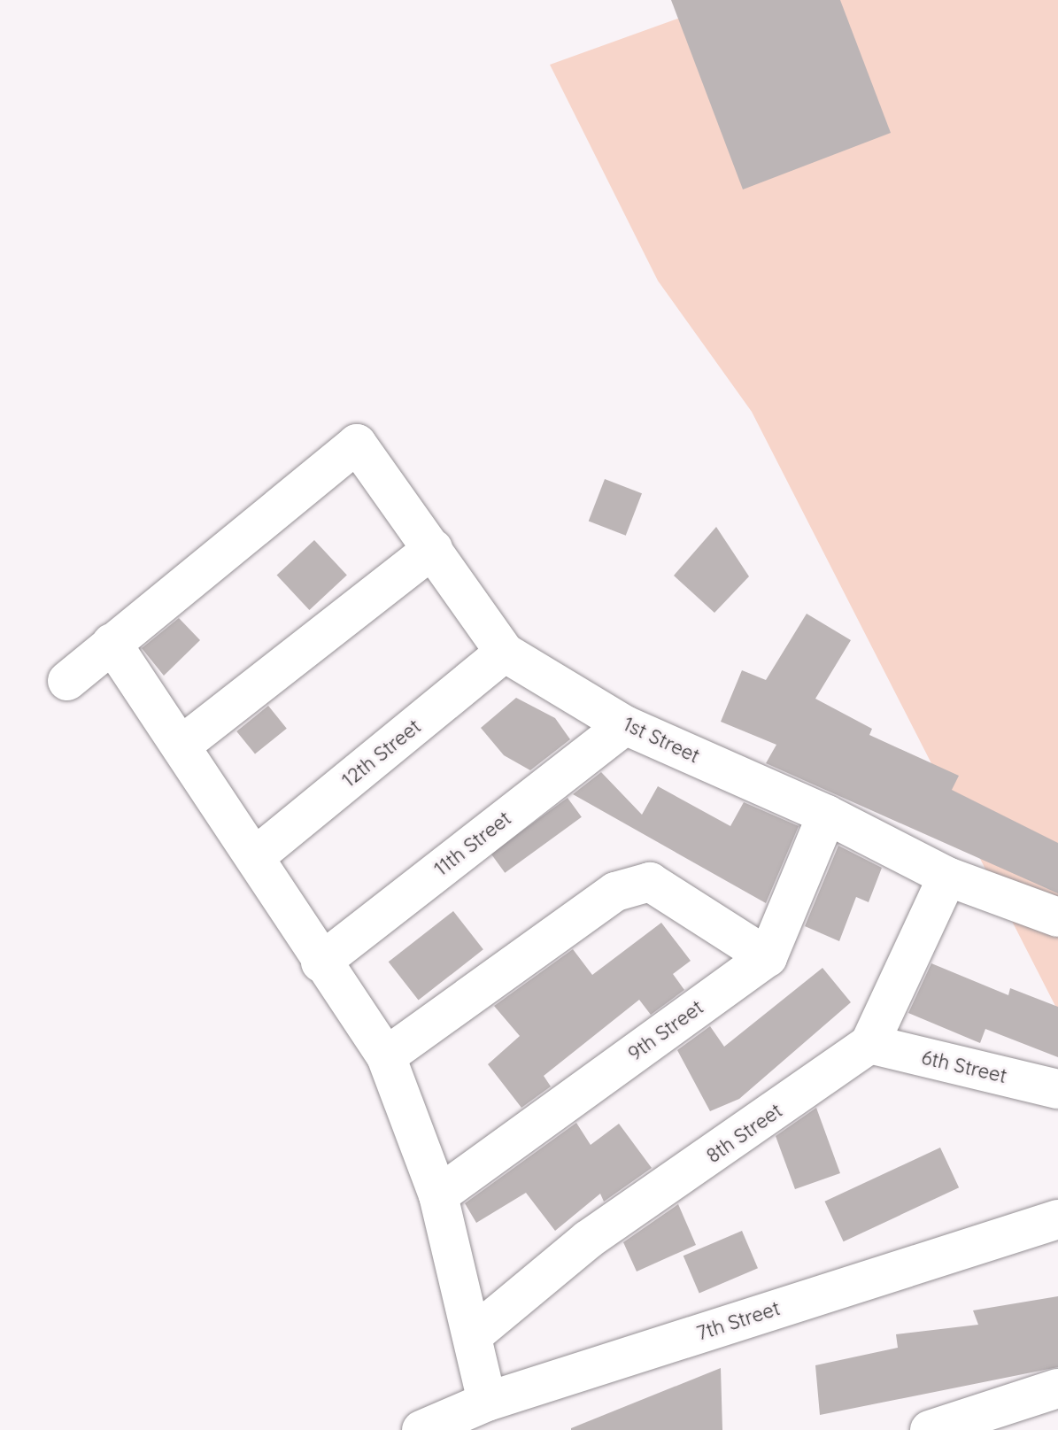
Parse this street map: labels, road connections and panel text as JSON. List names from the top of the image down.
{
  "streets": {
    "street": [
      "1st Street",
      "12th Street",
      "11th Street",
      "9th Street",
      "6th Street",
      "8th Street",
      "7th Street"
    ]
  },
  "crossings": [
    ["1st Street", "12th Street"],
    ["1st Street", "11th Street"],
    ["6th Street", "8th Street"]
  ]
}
